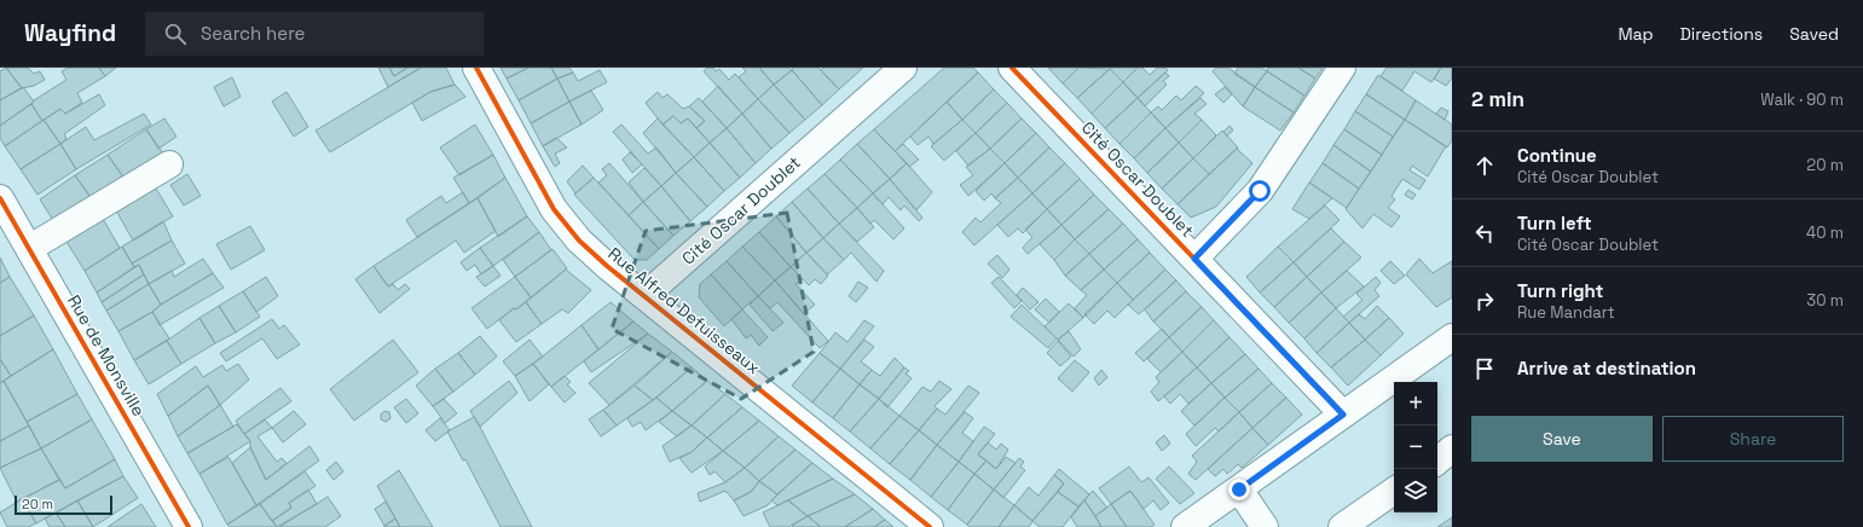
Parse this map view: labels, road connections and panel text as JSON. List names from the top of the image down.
{
  "streets": {
    "street": ["Cité Oscar Doublet", "Rue Alfred Defuisseaux", "Rue de Monsville"]
  },
  "crossings": [
    ["Cité Oscar Doublet", "Rue Alfred Defuisseaux"]
  ],
  "scale_bar": "20 m",
  "page": {
    "header": "Wayfind",
    "search": "Search here",
    "nav": ["Map", "Directions", "Saved"],
    "heading": ["2 min", "Walk · 90 m"],
    "list": [
      ["Continue", "Cité Oscar Doublet", "20 m"],
      ["Turn left", "Cité Oscar Doublet", "40 m"],
      ["Turn right", "Rue Mandart", "30 m"],
      "Arrive at destination"
    ],
    "map_buttons": ["+", "−"],
    "buttons": ["Save", "Share"],
    "scale": "20 m"
  }
}
